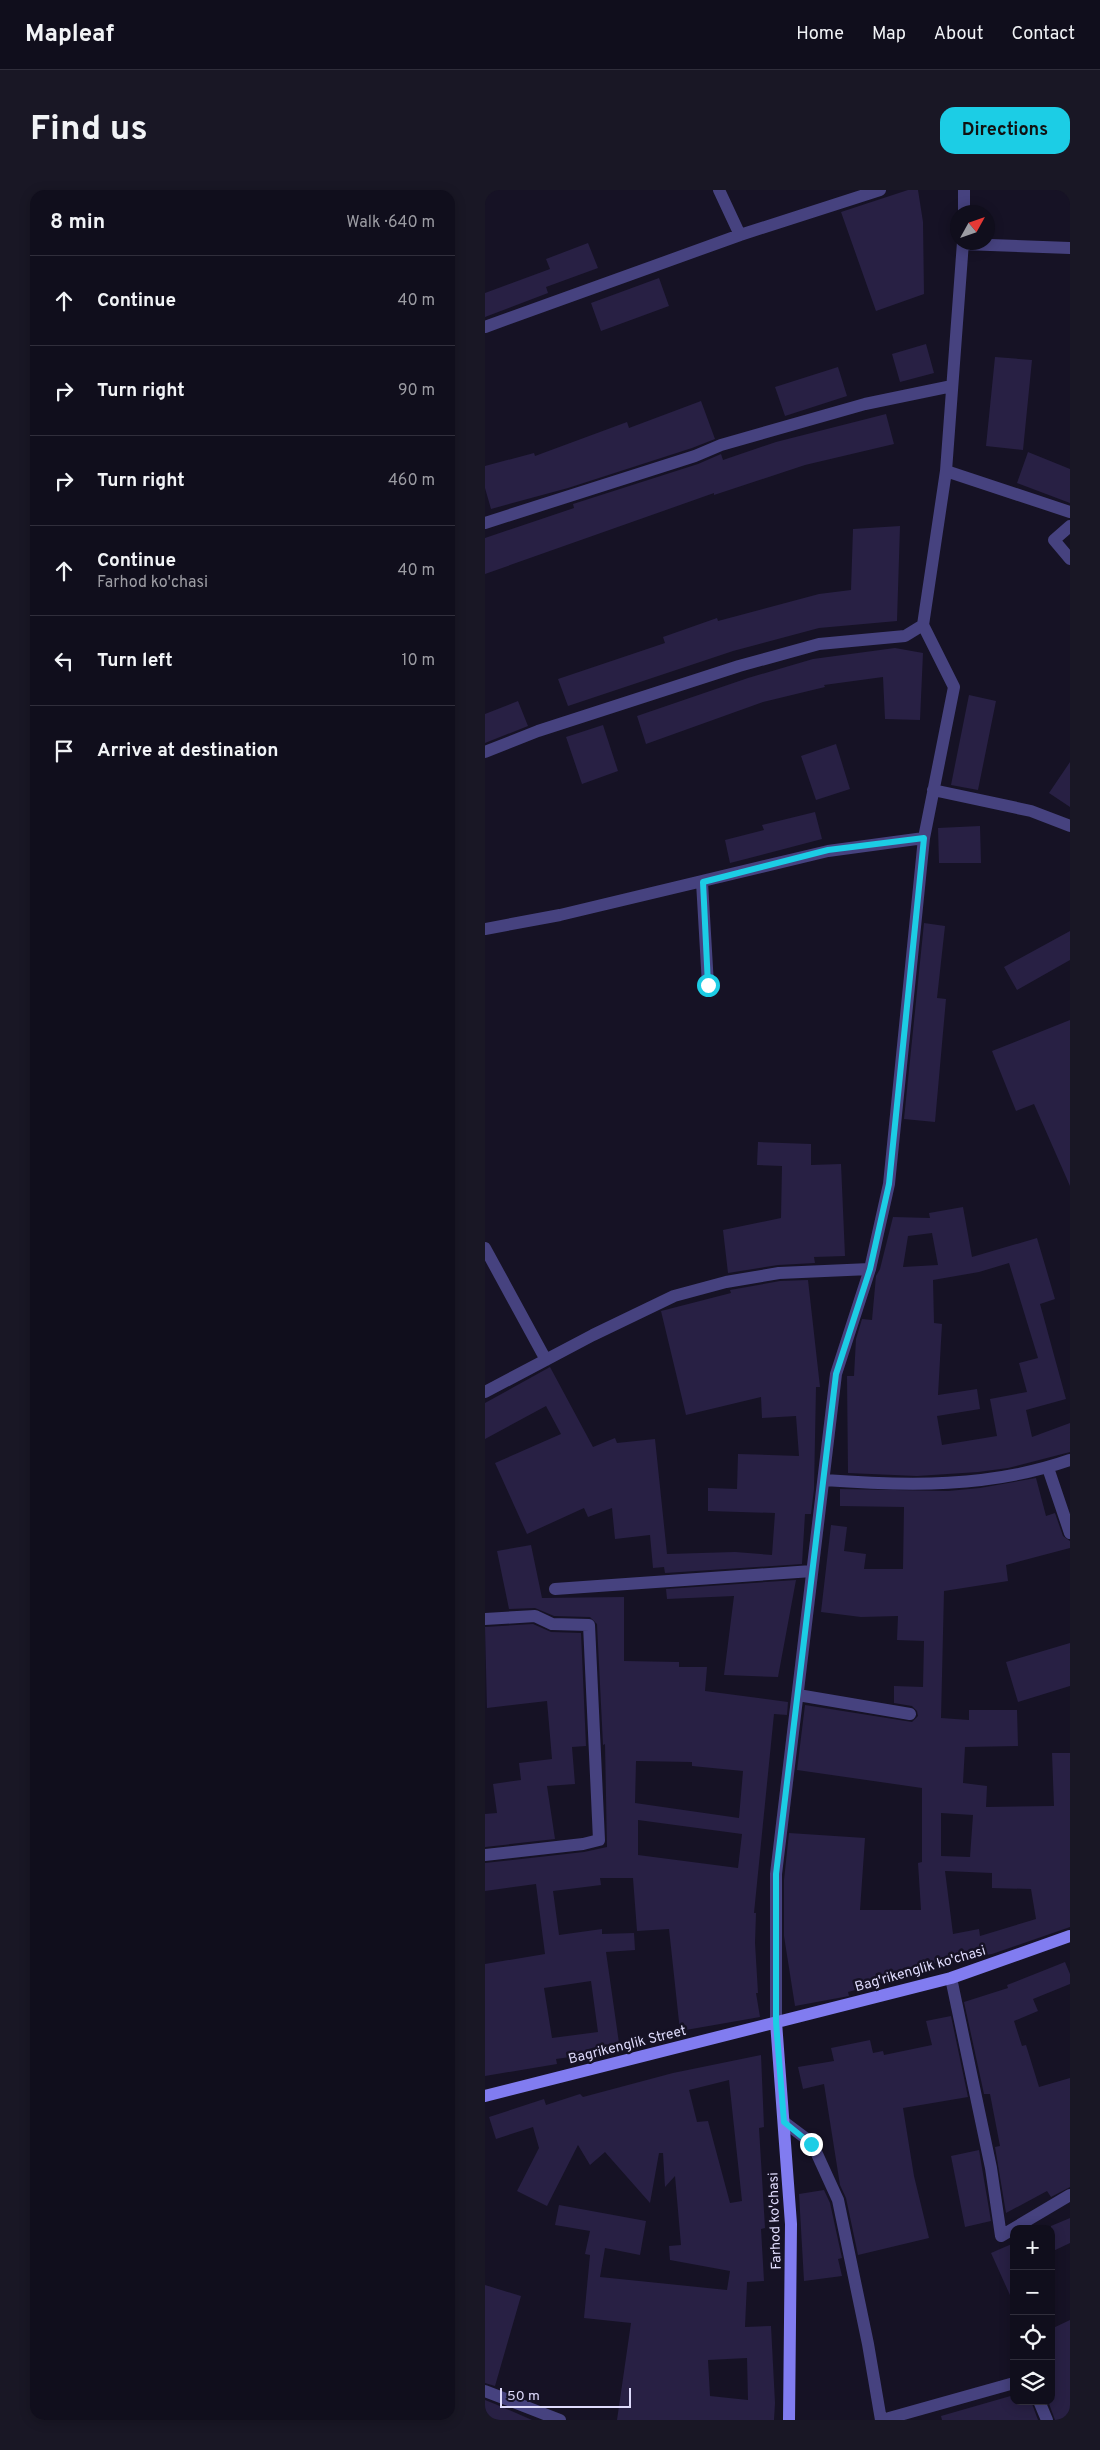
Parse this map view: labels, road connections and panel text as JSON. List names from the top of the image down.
{
  "streets": {
    "main road": ["Bag'rikenglik ko'chasi", "Bagrikenglik Street", "Farhod ko'chasi"]
  },
  "crossings": [
    ["Bag'rikenglik ko'chasi", "Bagrikenglik Street"],
    ["Bag'rikenglik ko'chasi", "Farhod ko'chasi"],
    ["Bagrikenglik Street", "Farhod ko'chasi"]
  ],
  "scale_bar": "50 m",
  "north": "top right",
  "page": {
    "header": "Mapleaf",
    "nav": [
      "Home",
      "Map",
      "About",
      "Contact"
    ],
    "buttons": "Directions",
    "title": "Find us",
    "heading": ["8 min", "Walk · 640 m"],
    "list": [
      ["Continue", "40 m"],
      ["Turn right", "90 m"],
      ["Turn right", "460 m"],
      ["Continue", "Farhod ko'chasi", "40 m"],
      ["Turn left", "10 m"],
      "Arrive at destination"
    ],
    "map_buttons": ["+", "−"],
    "scale": "50 m"
  }
}
